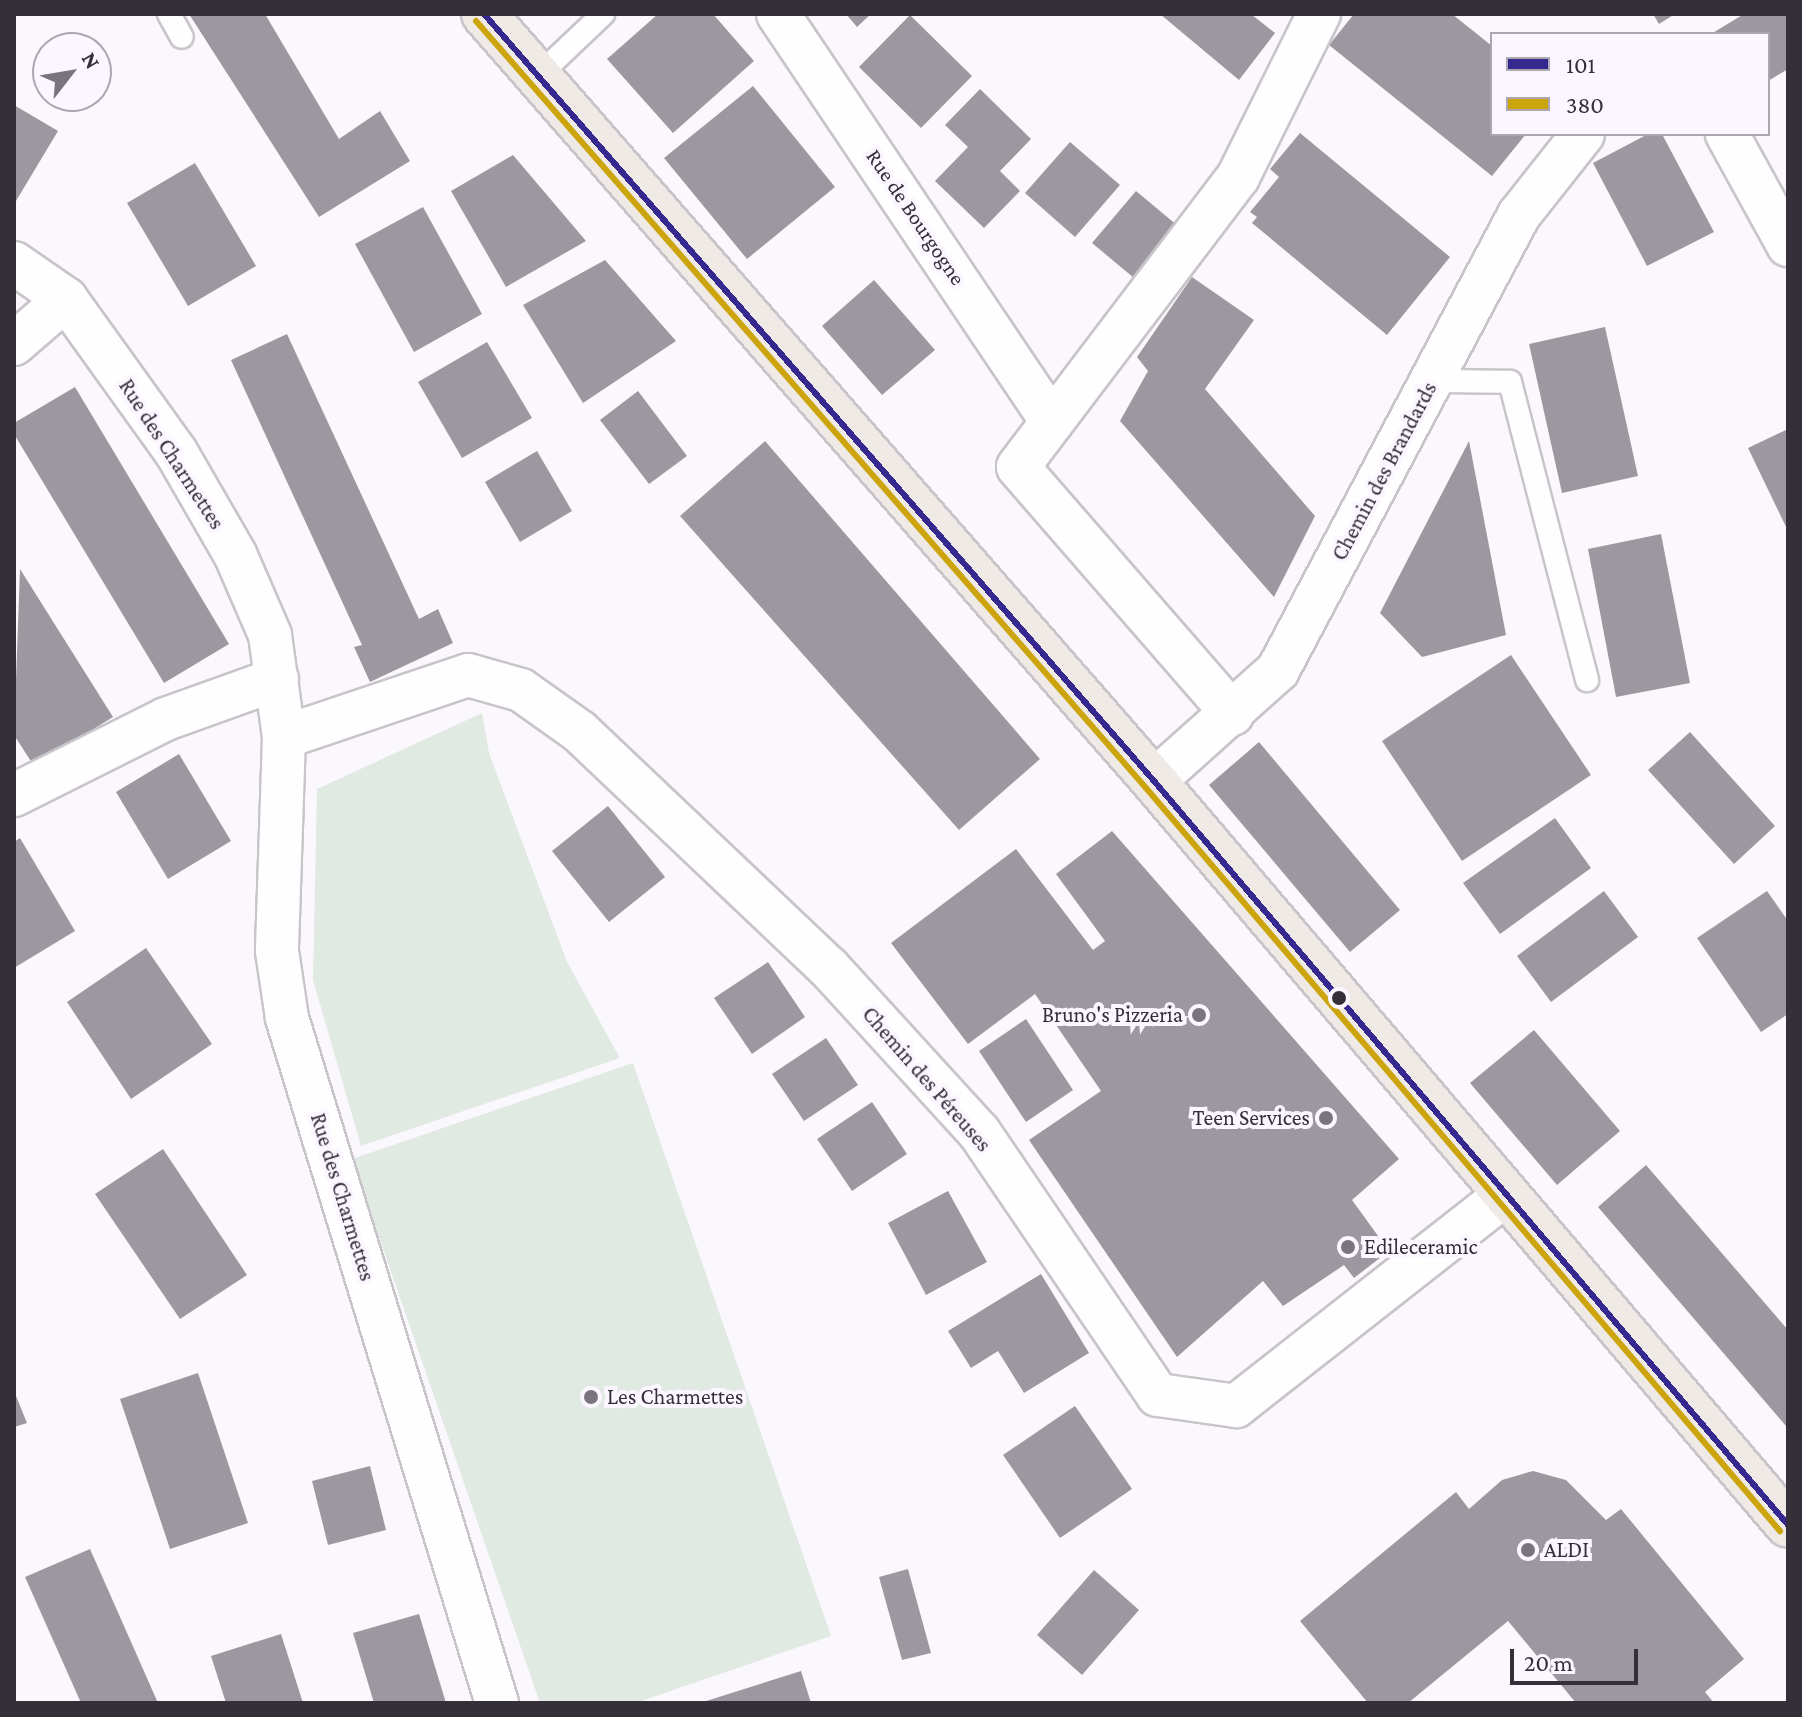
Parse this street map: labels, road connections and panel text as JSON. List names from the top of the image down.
{
  "streets": {
    "street": [
      "Rue de Bourgogne",
      "Rue des Charmettes",
      "Chemin des Brandards",
      "Chemin des Péreuses"
    ]
  },
  "crossings": [
    ["Rue des Charmettes", "Chemin des Péreuses"]
  ],
  "places": [
    "Bruno's Pizzeria",
    "Teen Services",
    "Edileceramic",
    "Les Charmettes",
    "ALDI"
  ],
  "lines": ["transit line 101", "transit line 380"],
  "legend": ["101", "380"],
  "scale_bar": "20 m",
  "north": "top right"
}
